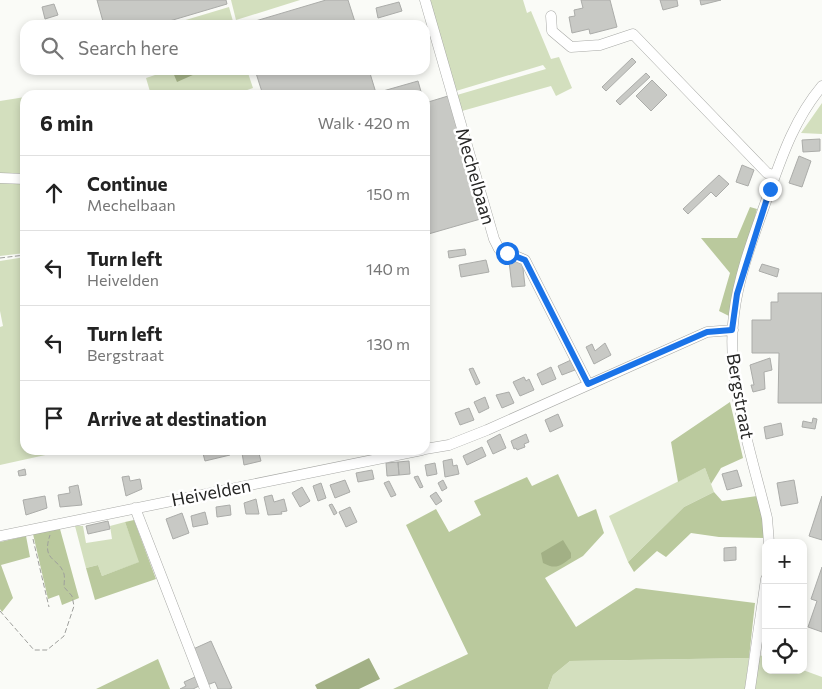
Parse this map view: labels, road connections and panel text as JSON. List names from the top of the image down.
{
  "streets": {
    "street": ["Mechelbaan", "Bergstraat", "Heivelden"]
  },
  "crossings": [
    ["Mechelbaan", "Heivelden"],
    ["Bergstraat", "Heivelden"]
  ],
  "page": {
    "search": "Search here",
    "heading": ["6 min", "Walk · 420 m"],
    "list": [
      ["Continue", "Mechelbaan", "150 m"],
      ["Turn left", "Heivelden", "140 m"],
      ["Turn left", "Bergstraat", "130 m"],
      "Arrive at destination"
    ],
    "map_buttons": ["+", "−"]
  }
}
